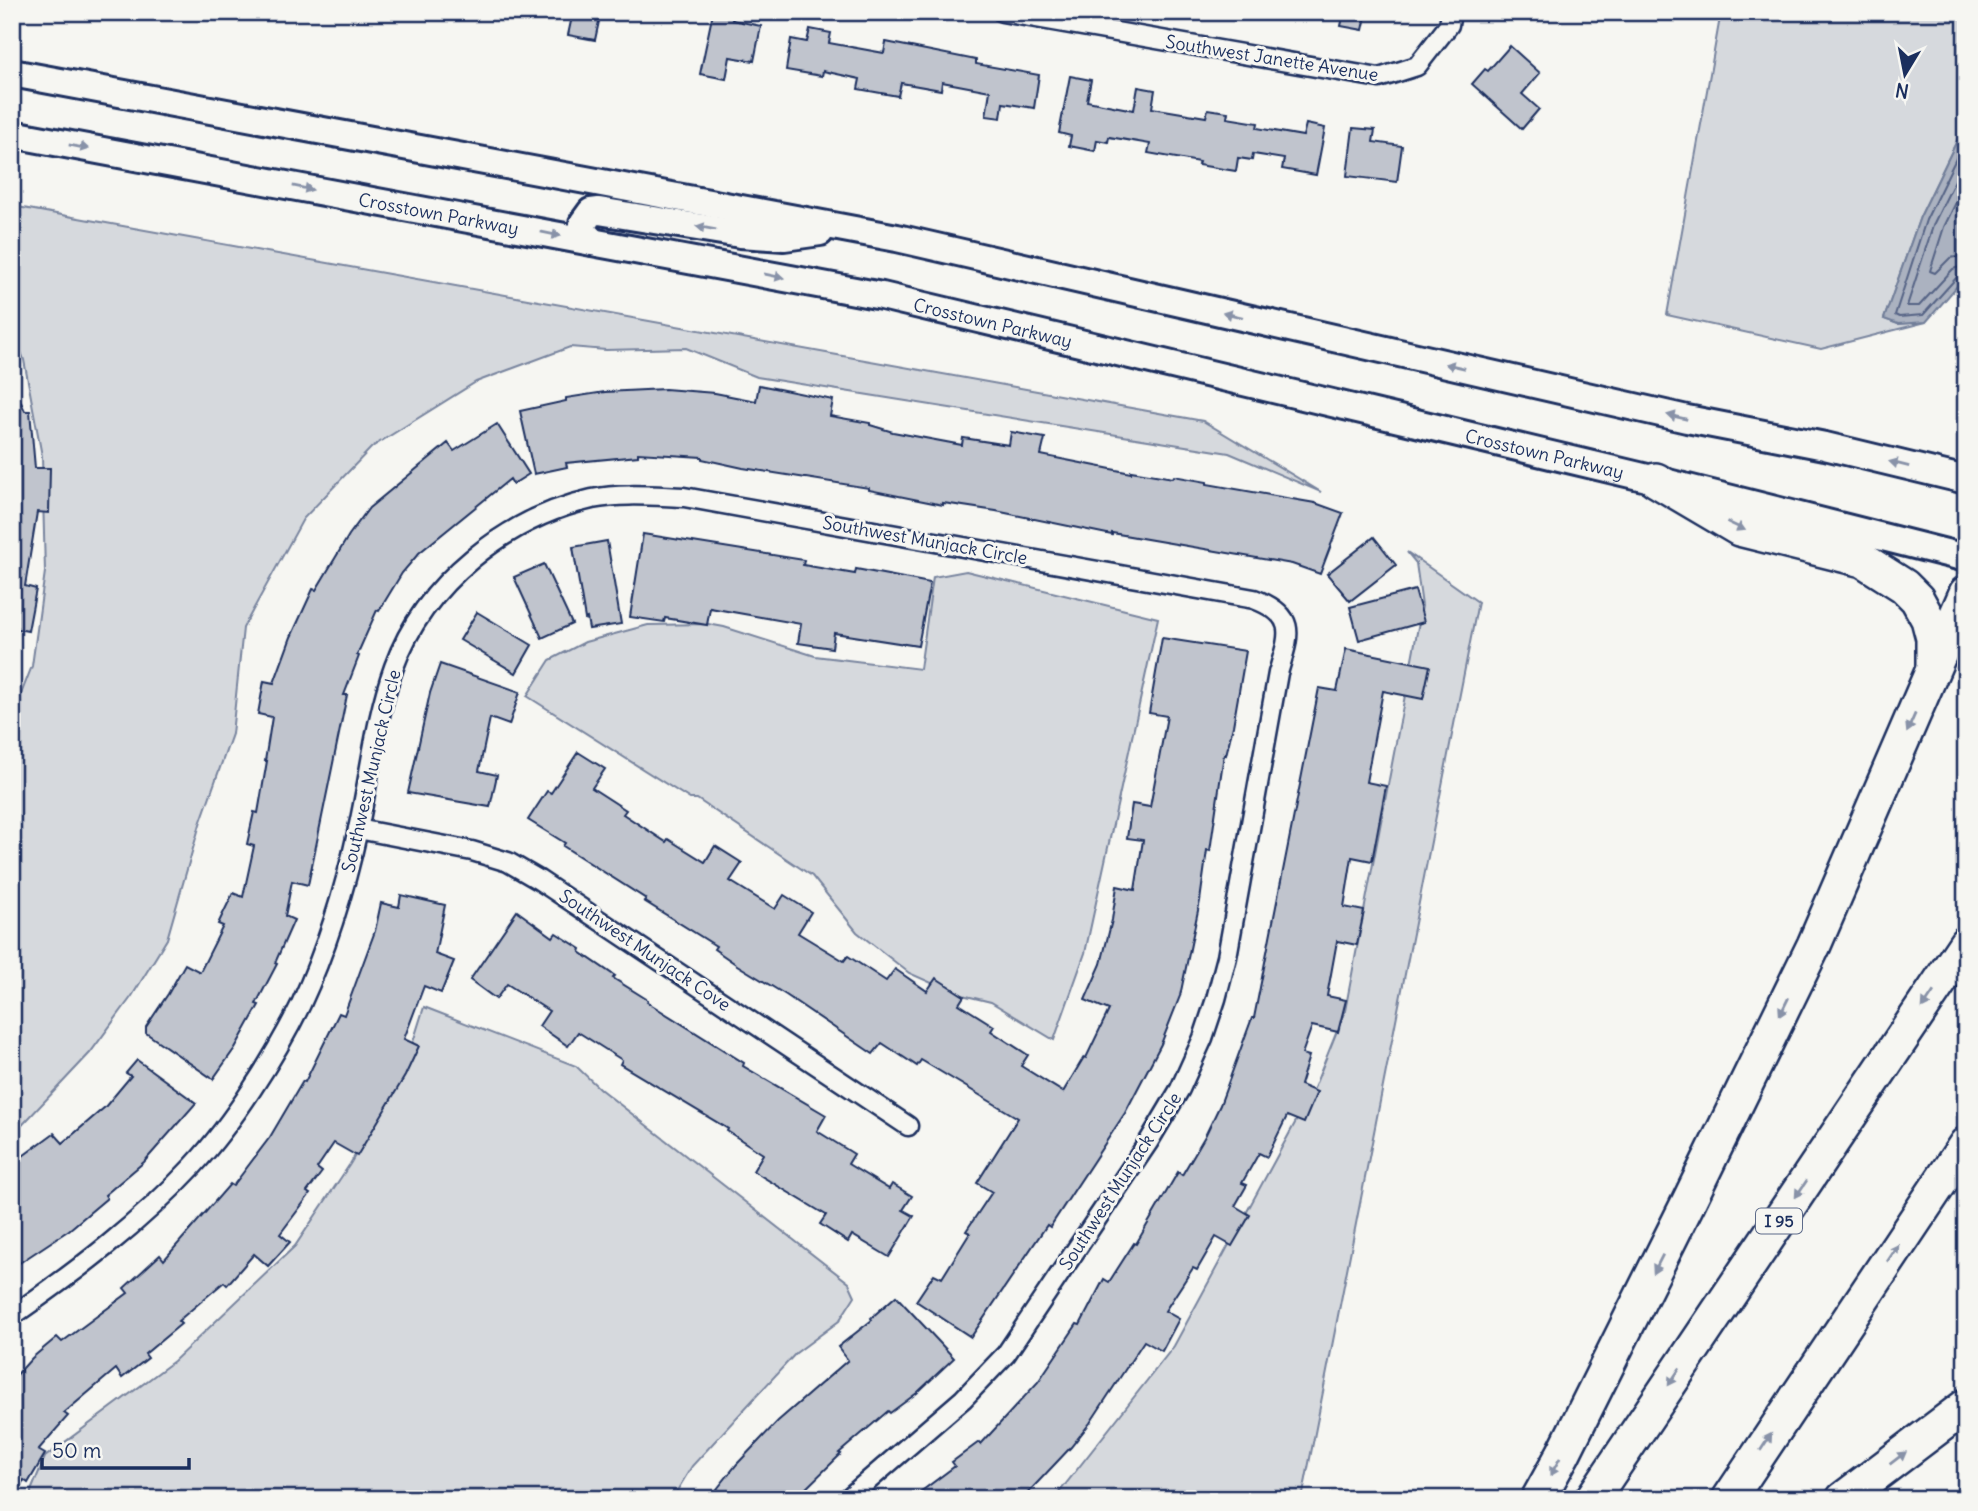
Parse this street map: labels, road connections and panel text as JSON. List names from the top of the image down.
{
  "streets": {
    "highway": ["I 95"],
    "main road": ["Crosstown Parkway"],
    "street": ["Southwest Janette Avenue", "Southwest Munjack Circle", "Southwest Munjack Cove"]
  },
  "crossings": [
    ["Southwest Munjack Circle", "Southwest Munjack Cove"]
  ],
  "scale_bar": "50 m",
  "north": "bottom"
}
